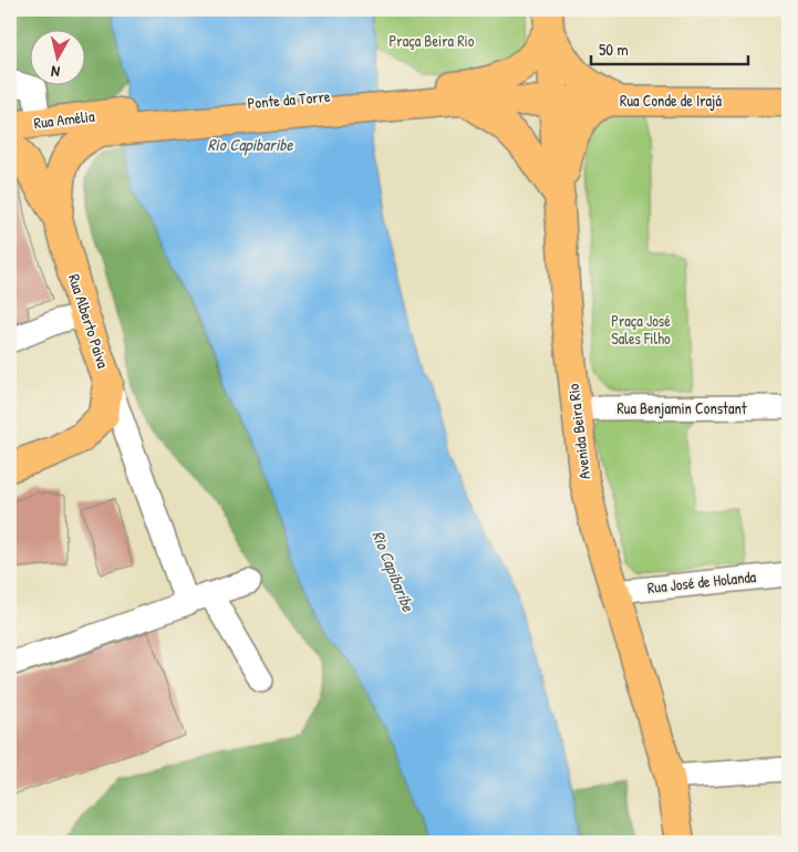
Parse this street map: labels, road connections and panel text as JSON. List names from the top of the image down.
{
  "streets": {
    "main road": [
      "Ponte da Torre",
      "Rua Conde de Irajá",
      "Rua Amélia",
      "Rua Alberto Paiva",
      "Avenida Beira Rio"
    ],
    "street": ["Rua Benjamin Constant", "Rua José de Holanda"]
  },
  "crossings": [
    ["Ponte da Torre", "Rua Amélia"],
    ["Ponte da Torre", "Rua Alberto Paiva"],
    ["Rua Conde de Irajá", "Avenida Beira Rio"],
    ["Rua Amélia", "Rua Alberto Paiva"],
    ["Rua Benjamin Constant", "Avenida Beira Rio"],
    ["Avenida Beira Rio", "Rua José de Holanda"]
  ],
  "water": ["Rio Capibaribe"],
  "parks": ["Praça Beira Rio", "Praça José Sales Filho"],
  "scale_bar": "50 m",
  "north": "bottom"
}
